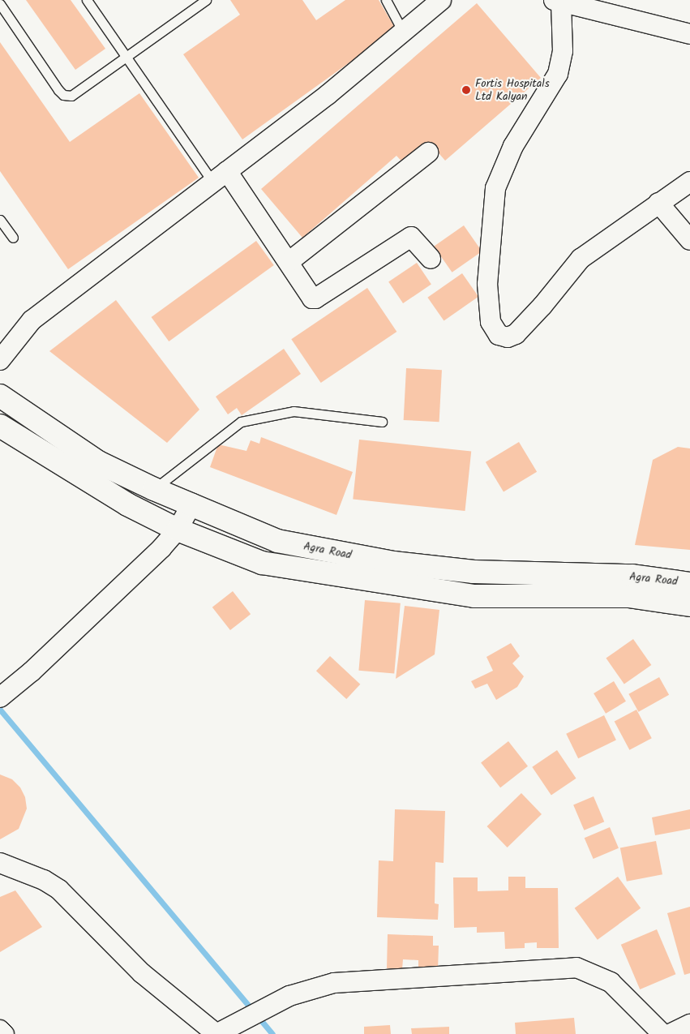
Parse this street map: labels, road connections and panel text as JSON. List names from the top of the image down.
{
  "streets": {
    "main road": ["Agra Road"]
  },
  "places": ["Fortis Hospitals Ltd Kalyan"]
}
